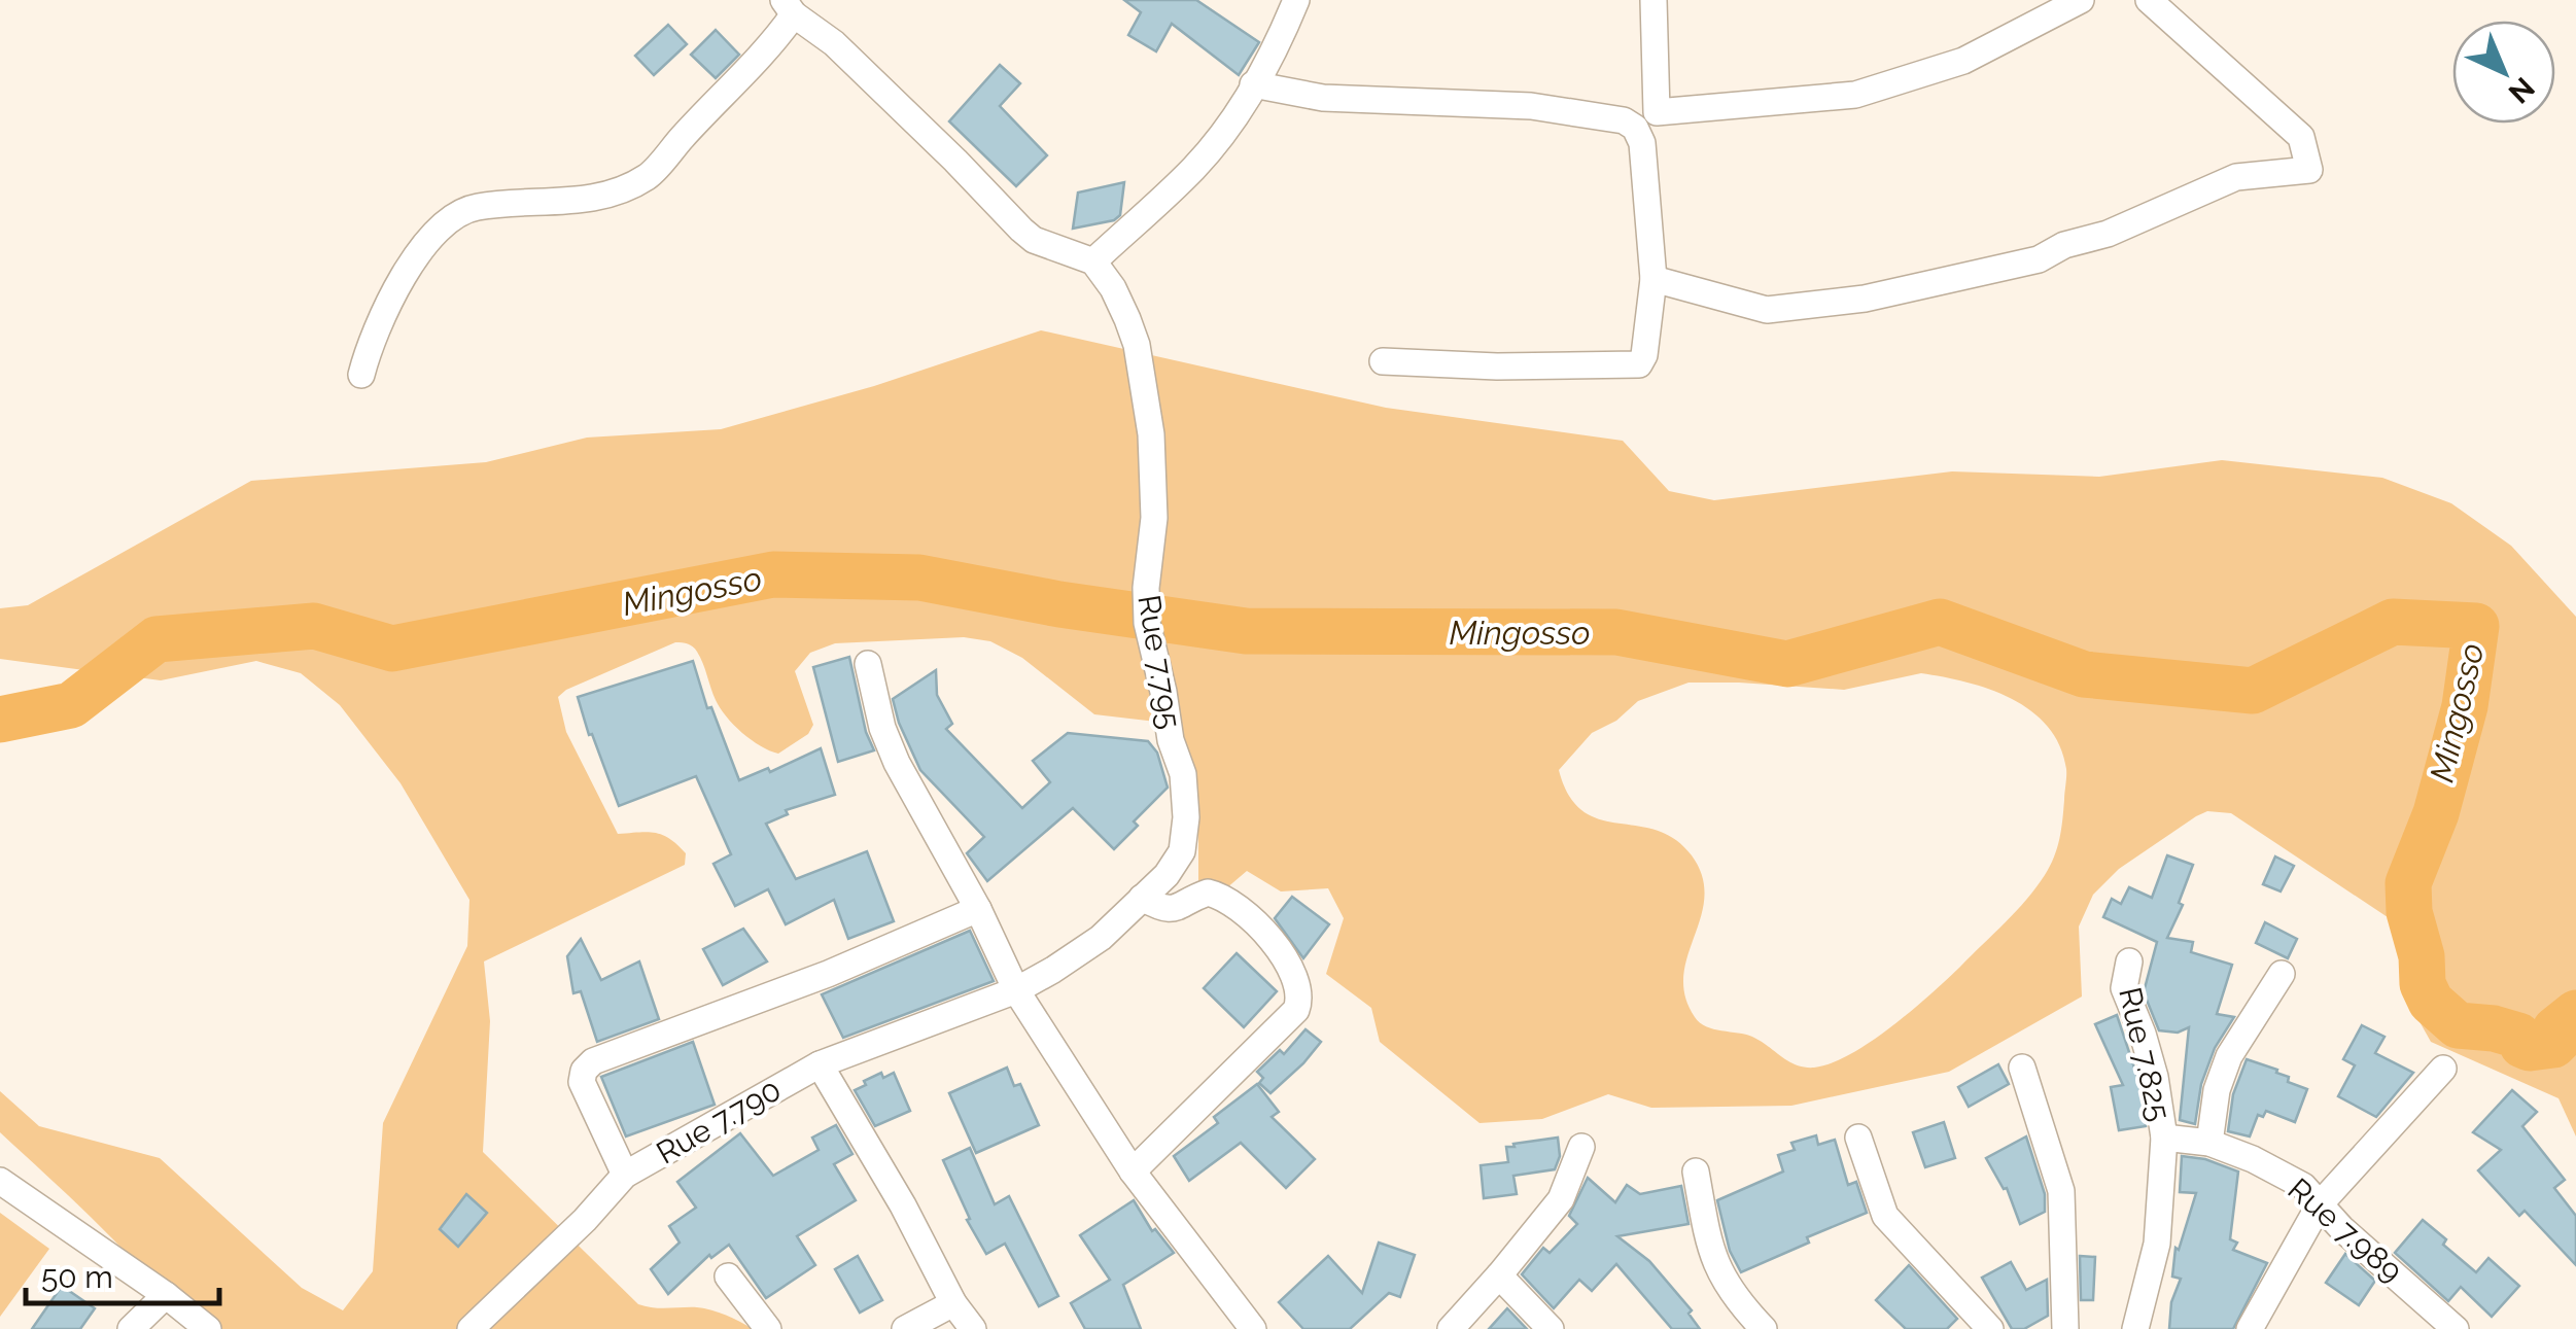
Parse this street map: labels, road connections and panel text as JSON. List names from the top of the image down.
{
  "streets": {
    "street": [
      "Rue 7.795",
      "Rue 7.825",
      "Rue 7.790",
      "Rue 7.989"
    ]
  },
  "crossings": [
    ["Rue 7.795", "Rue 7.790"],
    ["Rue 7.825", "Rue 7.989"]
  ],
  "water": ["Mingosso"],
  "scale_bar": "50 m",
  "north": "bottom right"
}
